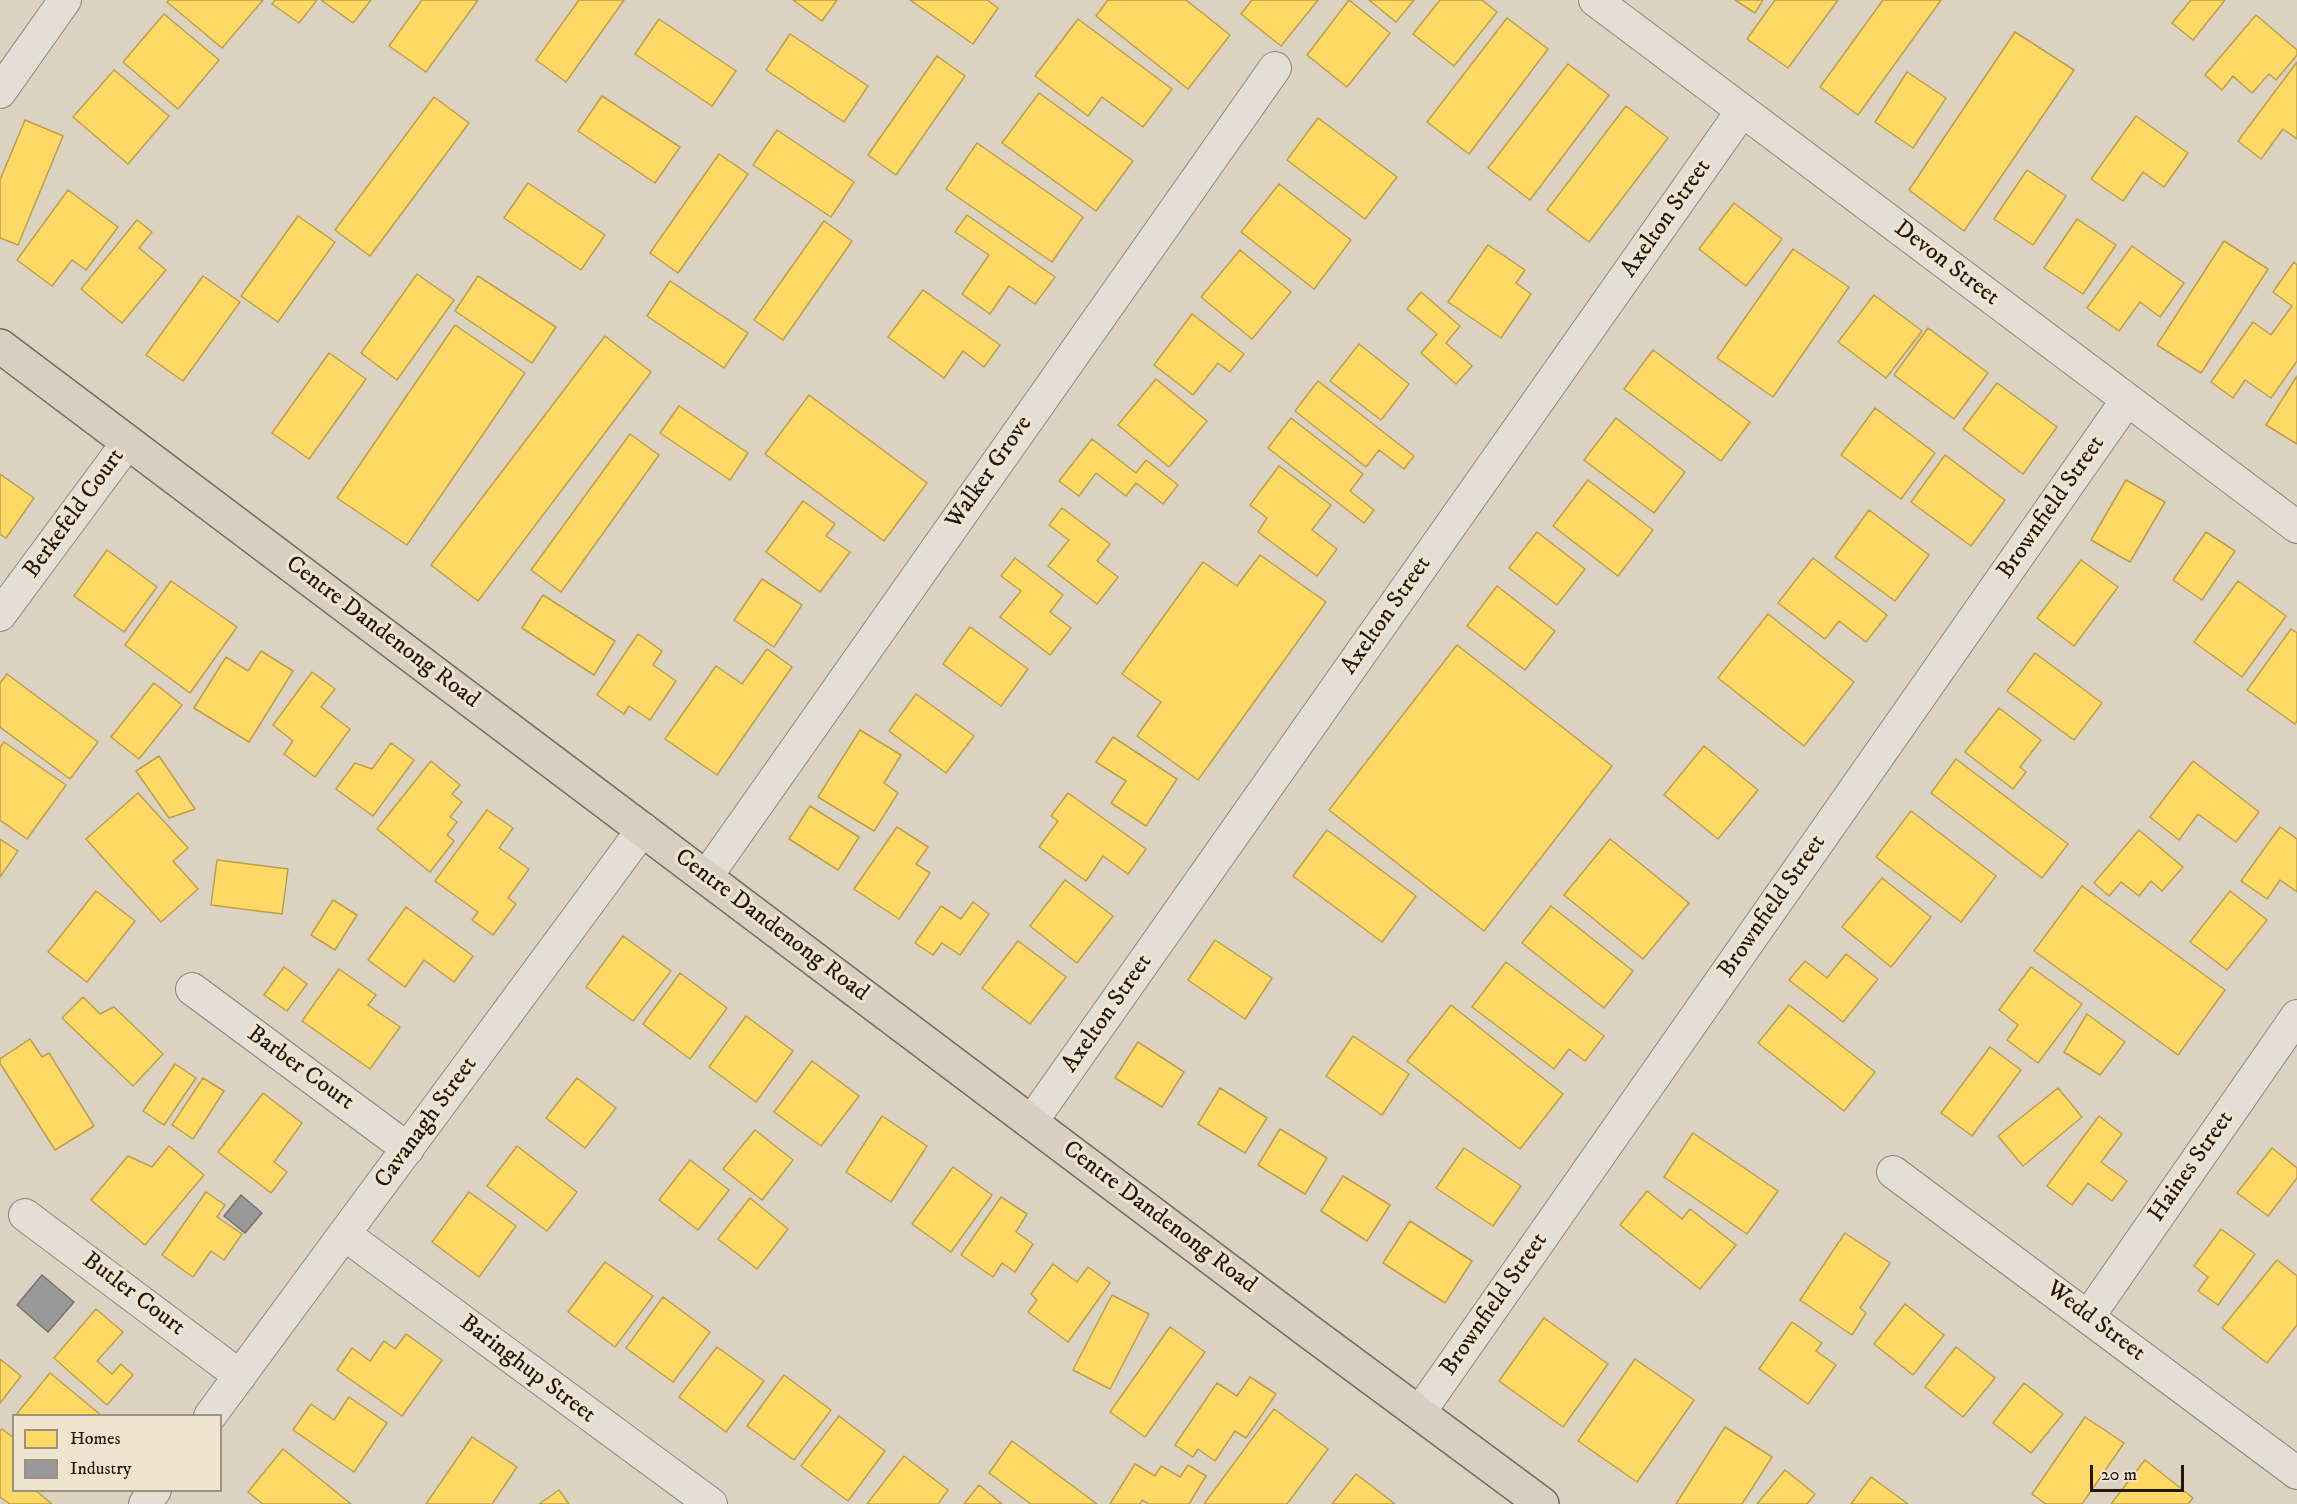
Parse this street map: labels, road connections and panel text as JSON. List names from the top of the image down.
{
  "streets": {
    "main road": ["Centre Dandenong Road"],
    "street": [
      "Axelton Street",
      "Devon Street",
      "Walker Grove",
      "Brownfield Street",
      "Berkefeld Court",
      "Barber Court",
      "Cavanagh Street",
      "Haines Street",
      "Butler Court",
      "Wedd Street",
      "Baringhup Street"
    ]
  },
  "crossings": [
    ["Axelton Street", "Devon Street"],
    ["Axelton Street", "Centre Dandenong Road"],
    ["Devon Street", "Brownfield Street"],
    ["Walker Grove", "Centre Dandenong Road"],
    ["Brownfield Street", "Centre Dandenong Road"],
    ["Berkefeld Court", "Centre Dandenong Road"],
    ["Centre Dandenong Road", "Cavanagh Street"],
    ["Barber Court", "Cavanagh Street"],
    ["Cavanagh Street", "Butler Court"],
    ["Cavanagh Street", "Baringhup Street"],
    ["Haines Street", "Wedd Street"]
  ],
  "legend": ["Homes", "Industry"],
  "scale_bar": "20 m"
}
